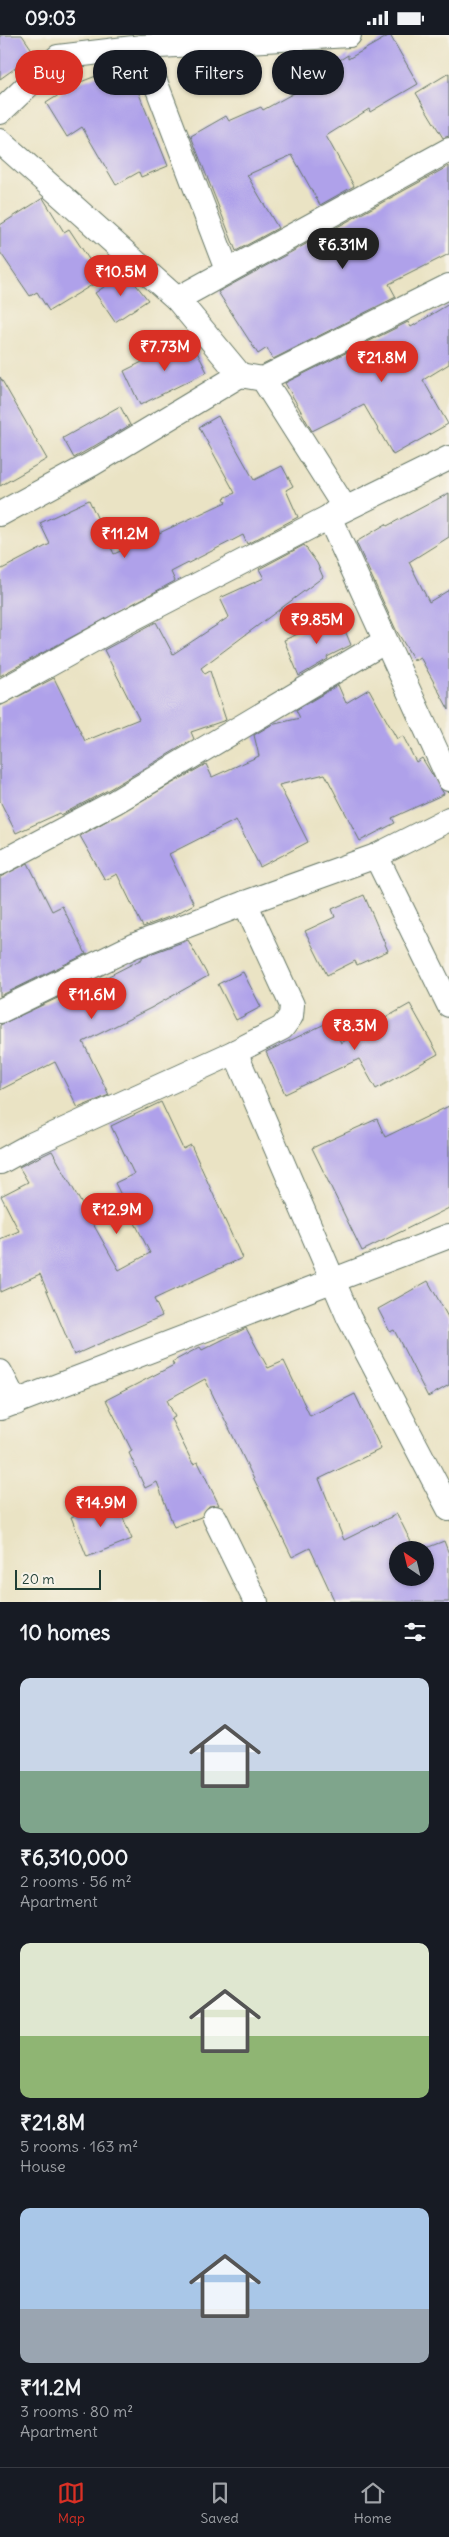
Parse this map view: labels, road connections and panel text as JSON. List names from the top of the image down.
{
  "scale_bar": "20 m",
  "north": "top left",
  "page": {
    "status": "09:03",
    "chip": [
      "Buy",
      "Rent",
      "Filters",
      "New"
    ],
    "price": [
      "₹6.31M",
      "₹10.5M",
      "₹7.73M",
      "₹21.8M",
      "₹11.2M",
      "₹9.85M",
      "₹11.6M",
      "₹8.3M",
      "₹12.9M",
      "₹14.9M"
    ],
    "scale": "20 m",
    "heading": "10 homes",
    "list": [
      {
        "name": "₹6,310,000",
        "note": "2 rooms · 56 m² · Apartment"
      },
      {
        "name": "₹21.8M",
        "note": "5 rooms · 163 m² · House"
      },
      {
        "name": "₹11.2M",
        "note": "3 rooms · 80 m² · Apartment"
      }
    ],
    "tabs": ["Map", "Saved", "Home"]
  }
}
